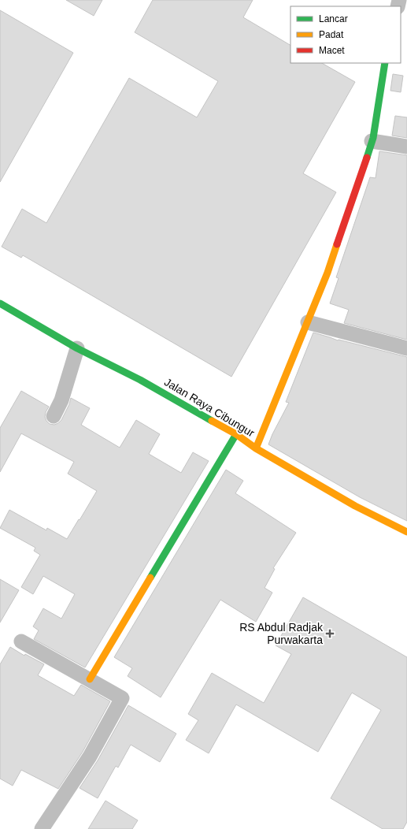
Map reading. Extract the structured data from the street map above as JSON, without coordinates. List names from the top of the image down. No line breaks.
{"streets":{"main road":["Jalan Raya Cibungur"]},"places":{"health":["RS Abdul Radjak Purwakarta"]},"legend":["Lancar","Padat","Macet"]}
